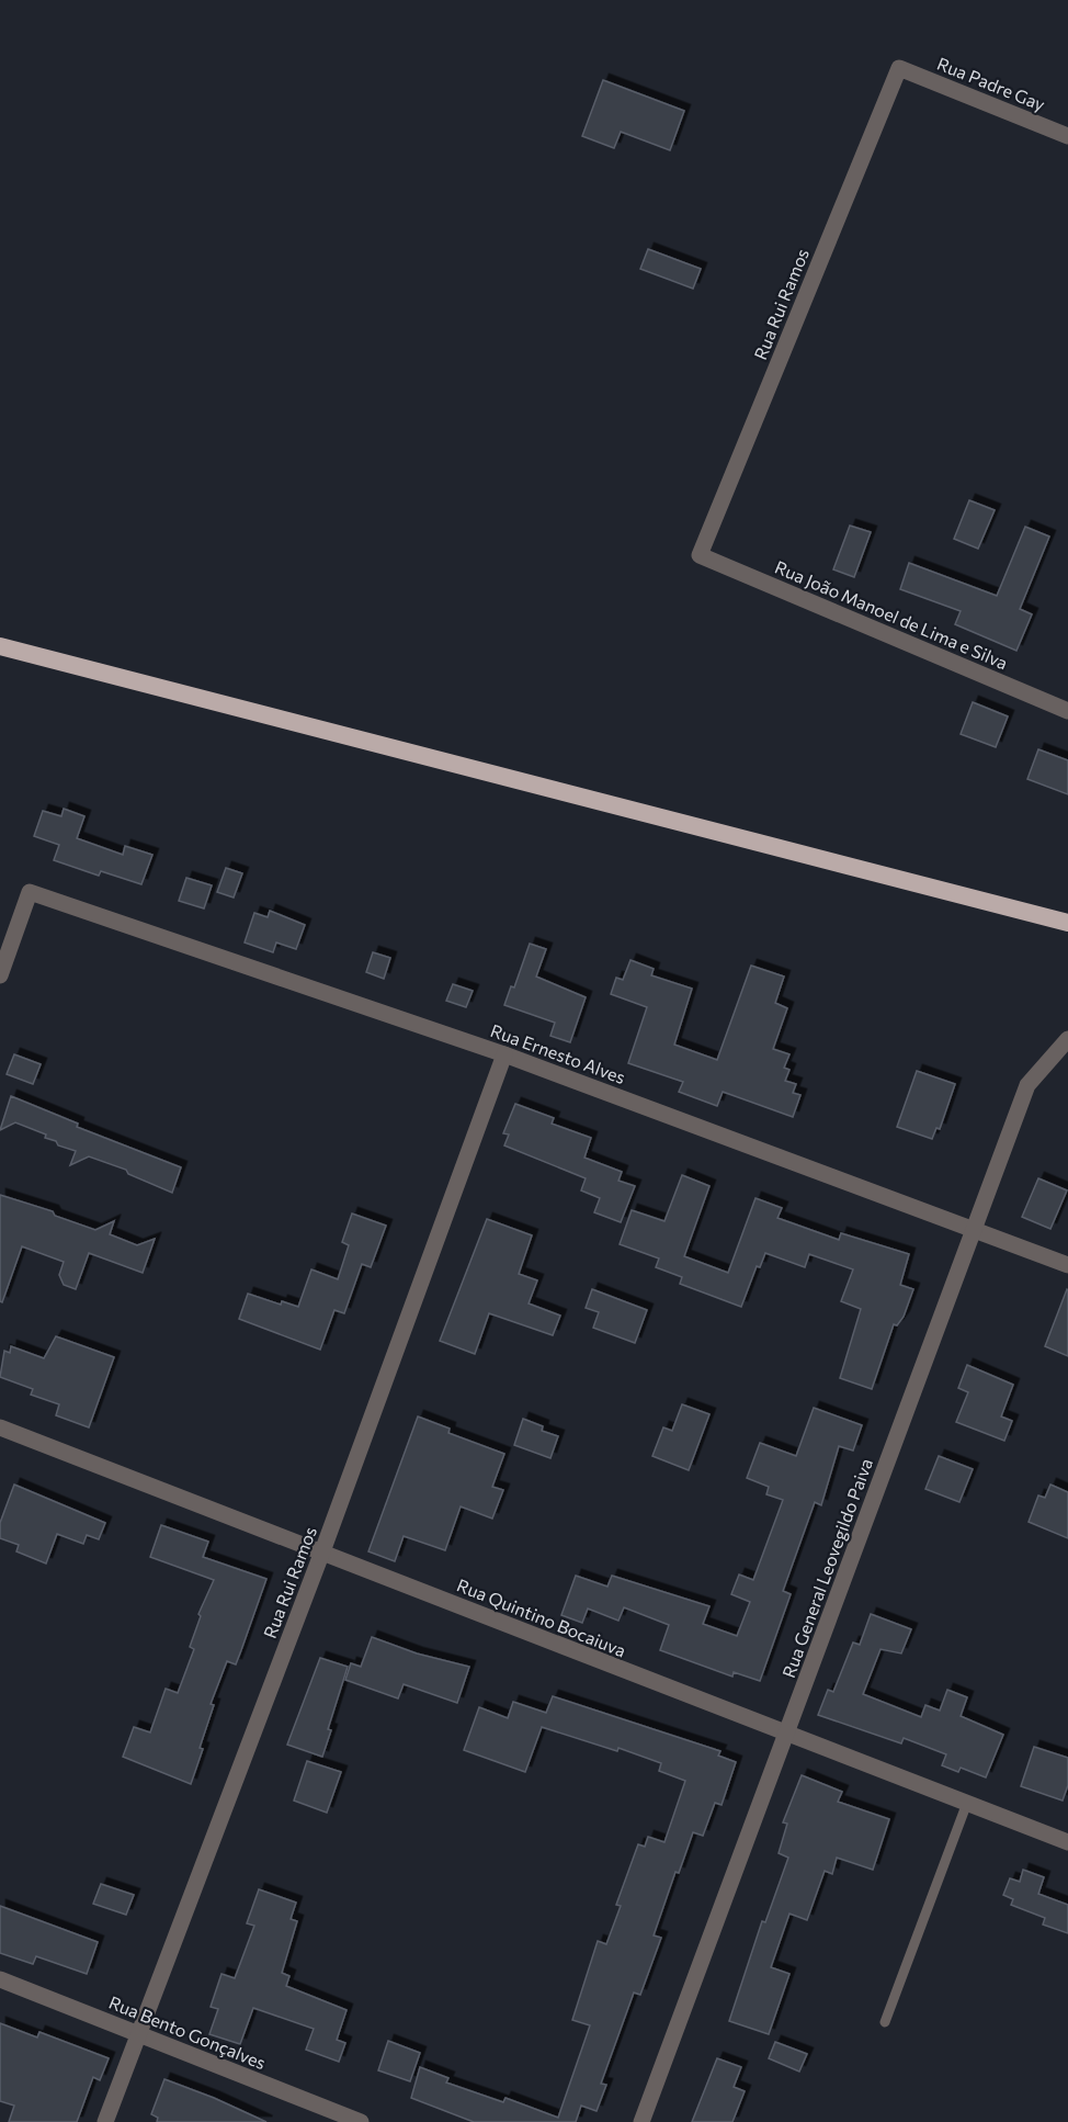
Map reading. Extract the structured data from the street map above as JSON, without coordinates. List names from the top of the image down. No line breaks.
{"streets":{"street":["Rua Padre Gay","Rua Rui Ramos","Rua João Manoel de Lima e Silva","Rua Ernesto Alves","Rua General Leovegildo Paiva","Rua Quintino Bocaiuva","Rua Bento Gonçalves"]},"crossings":[["Rua Padre Gay","Rua Rui Ramos"],["Rua Rui Ramos","Rua João Manoel de Lima e Silva"],["Rua Rui Ramos","Rua Ernesto Alves"],["Rua Rui Ramos","Rua Quintino Bocaiuva"],["Rua Rui Ramos","Rua Bento Gonçalves"],["Rua Ernesto Alves","Rua General Leovegildo Paiva"],["Rua General Leovegildo Paiva","Rua Quintino Bocaiuva"]]}
